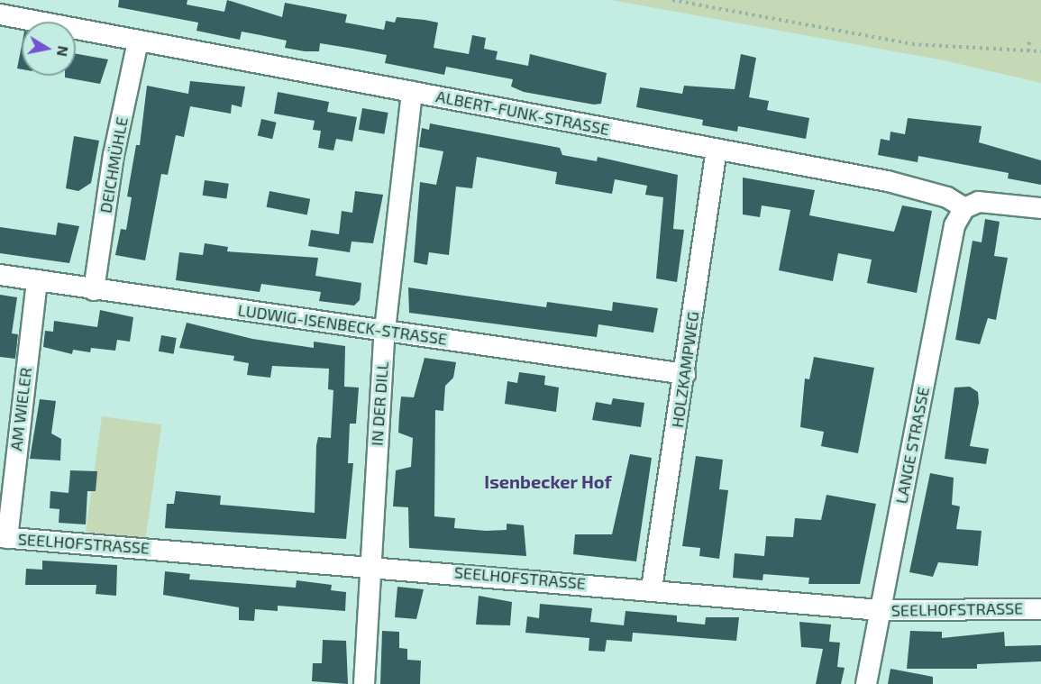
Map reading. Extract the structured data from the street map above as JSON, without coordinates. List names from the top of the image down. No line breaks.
{"streets":{"street":["ALBERT-FUNK-STRASSE","DEICHMÜHLE","LUDWIG-ISENBECK-STRASSE","HOLZKAMPWEG","IN DER DILL","AM WIELER","LANGE STRASSE","SEELHOFSTRASSE"]},"crossings":[["ALBERT-FUNK-STRASSE","DEICHMÜHLE"],["ALBERT-FUNK-STRASSE","HOLZKAMPWEG"],["ALBERT-FUNK-STRASSE","IN DER DILL"],["ALBERT-FUNK-STRASSE","LANGE STRASSE"],["DEICHMÜHLE","LUDWIG-ISENBECK-STRASSE"],["LUDWIG-ISENBECK-STRASSE","HOLZKAMPWEG"],["LUDWIG-ISENBECK-STRASSE","IN DER DILL"],["LUDWIG-ISENBECK-STRASSE","AM WIELER"],["HOLZKAMPWEG","SEELHOFSTRASSE"],["IN DER DILL","SEELHOFSTRASSE"],["AM WIELER","SEELHOFSTRASSE"],["LANGE STRASSE","SEELHOFSTRASSE"]],"districts":["Isenbecker Hof"],"north":"right"}
